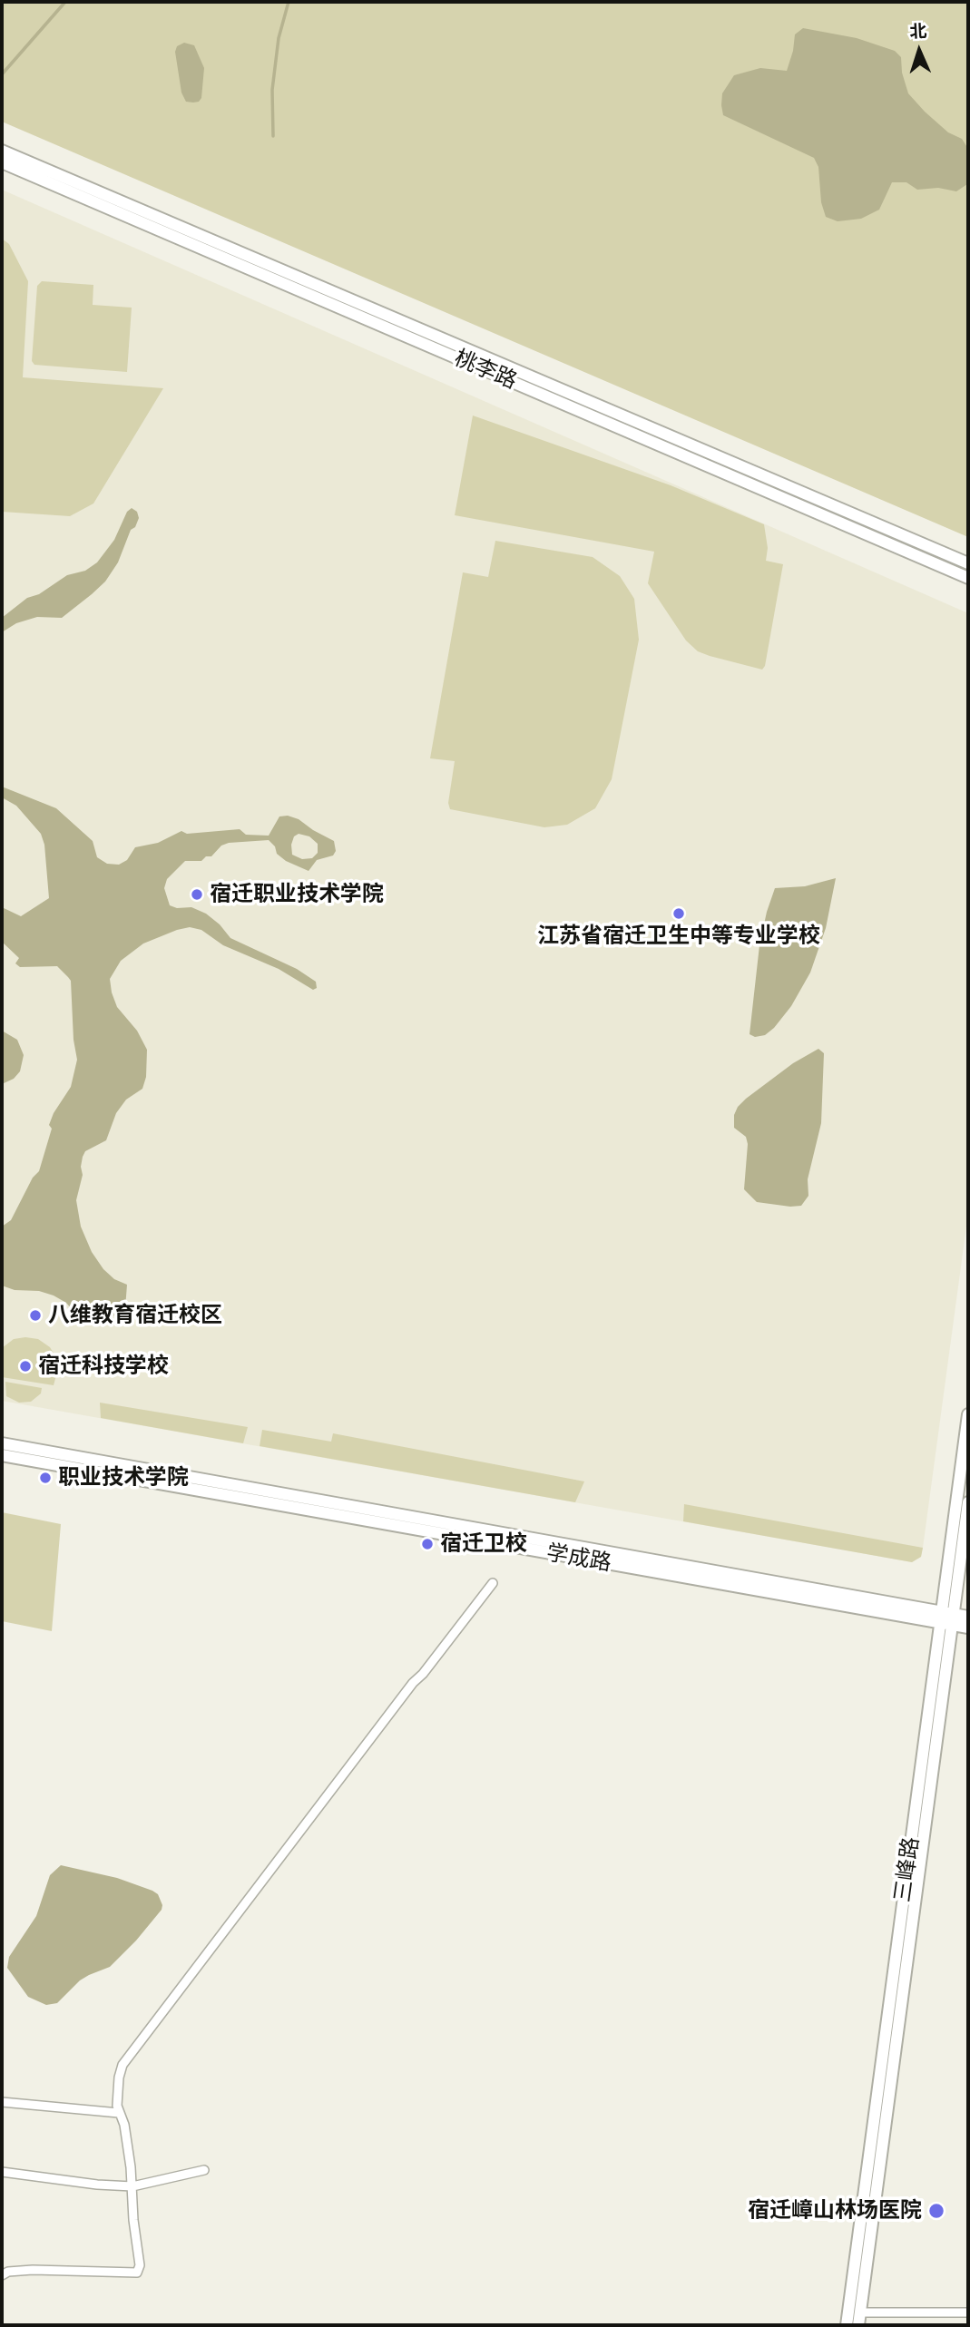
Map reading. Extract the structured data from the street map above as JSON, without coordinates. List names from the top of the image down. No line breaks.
{"streets":{"main road":["桃李路","学成路","三峰路"]},"crossings":[["学成路","三峰路"]],"places":["宿迁职业技术学院","江苏省宿迁卫生中等专业学校","八维教育宿迁校区","宿迁科技学校","职业技术学院","宿迁卫校","宿迁嶂山林场医院"],"north":"top"}
